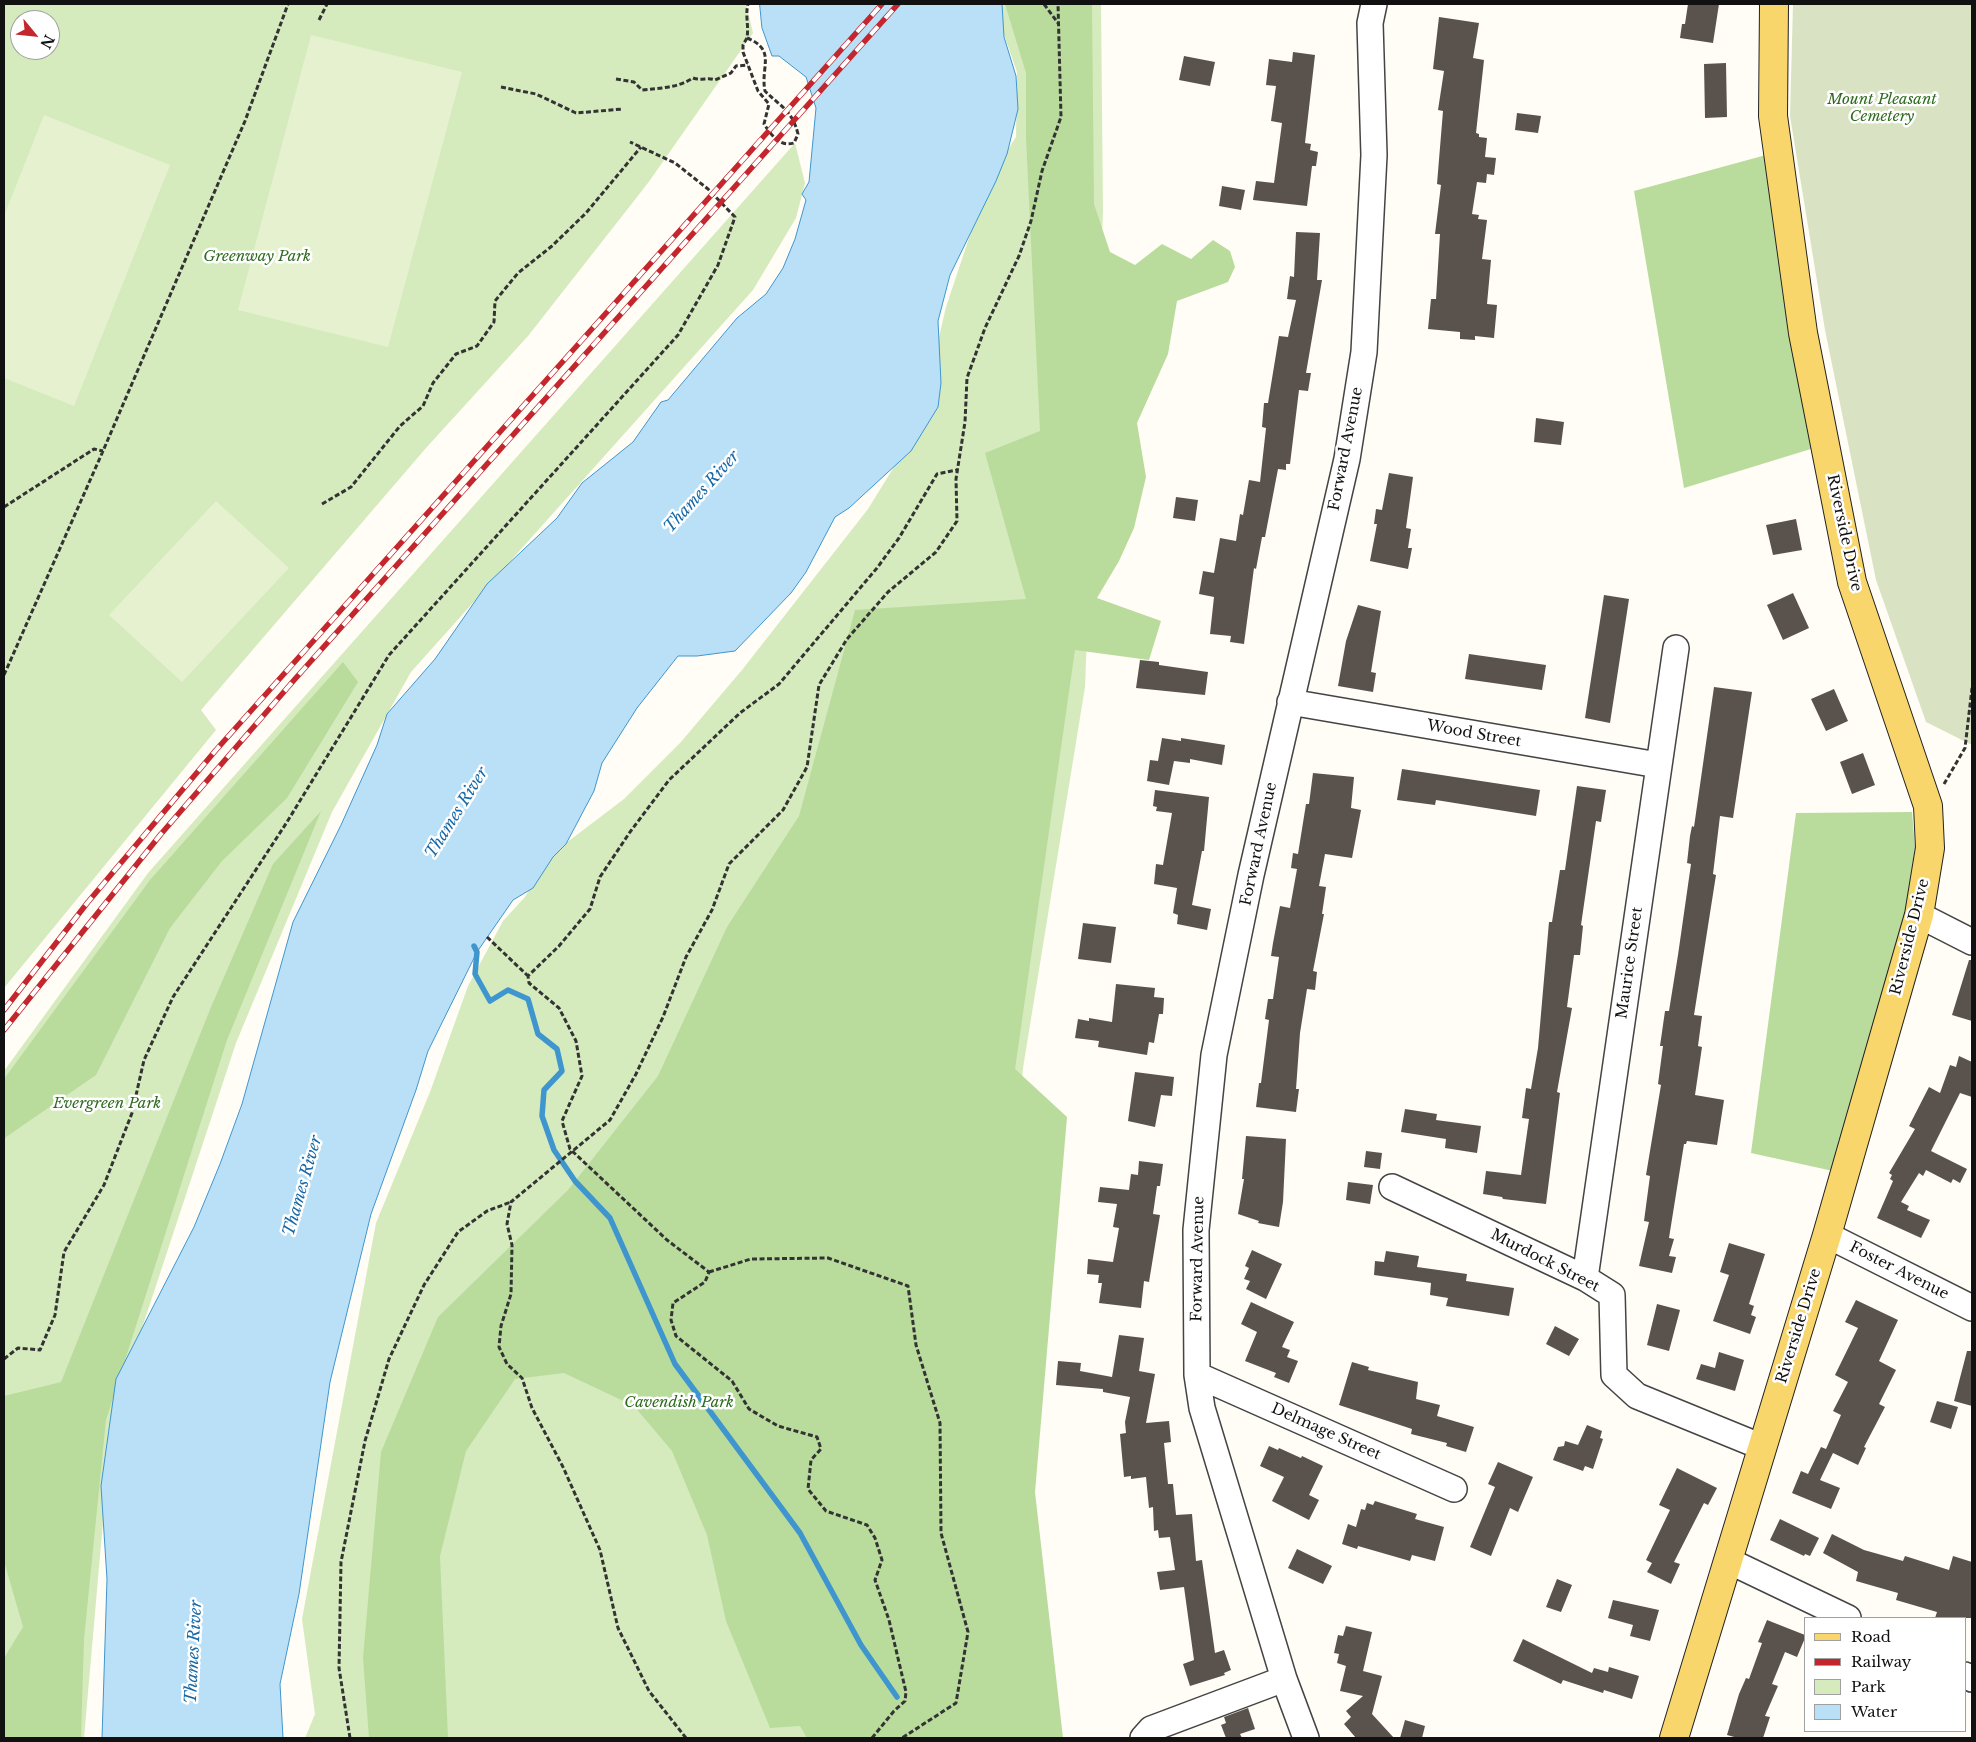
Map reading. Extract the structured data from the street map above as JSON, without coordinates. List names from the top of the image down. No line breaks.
{"streets":{"main road":["Riverside Drive"],"street":["Forward Avenue","Wood Street","Maurice Street","Murdock Street","Foster Avenue","Delmage Street"]},"crossings":[["Forward Avenue","Wood Street"],["Forward Avenue","Delmage Street"],["Riverside Drive","Murdock Street"],["Riverside Drive","Foster Avenue"],["Wood Street","Maurice Street"],["Maurice Street","Murdock Street"]],"water":["Thames River"],"parks":["Mount Pleasant Cemetery","Greenway Park","Evergreen Park","Cavendish Park"],"legend":["Road","Railway","Park","Water"],"north":"bottom right"}
